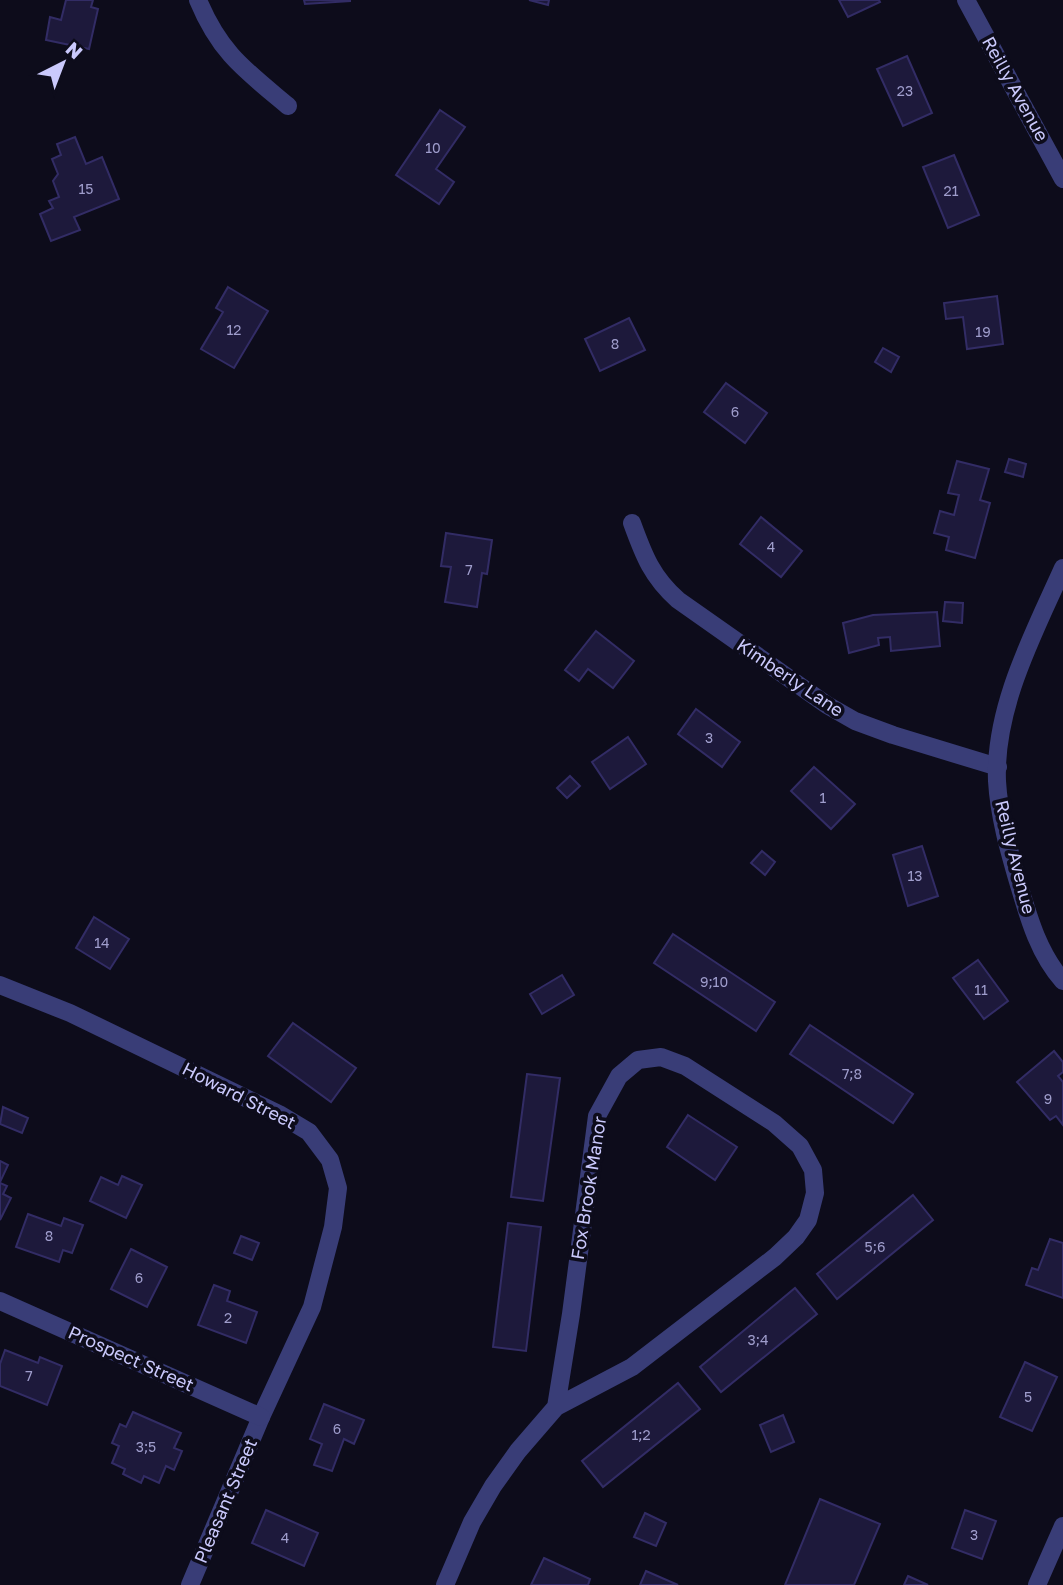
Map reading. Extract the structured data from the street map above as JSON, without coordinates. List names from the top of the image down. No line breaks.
{"streets":{"street":["Reilly Avenue","Kimberly Lane","Howard Street","Fox Brook Manor","Prospect Street","Pleasant Street"]},"crossings":[["Reilly Avenue","Kimberly Lane"],["Howard Street","Prospect Street"],["Howard Street","Pleasant Street"],["Prospect Street","Pleasant Street"]],"house_numbers":["23","10","15","21","12","19","8","6","4","7","3","1","13","14","9;10","11","7;8","9","8","5;6","6","2","3;4","7","5","6","1;2","3;5","3","4"],"north":"top right"}
